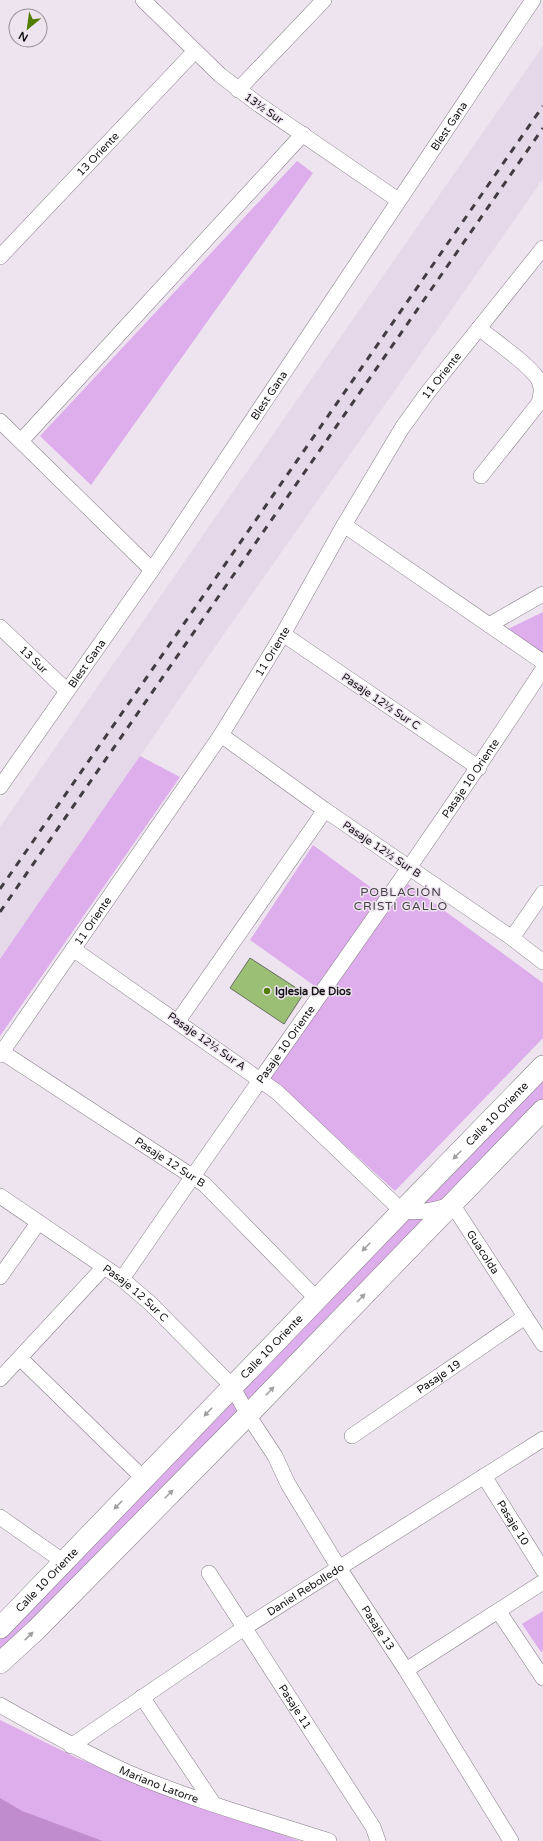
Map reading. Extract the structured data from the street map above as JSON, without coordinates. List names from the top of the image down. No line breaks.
{"streets":{"main road":["Calle 10 Oriente"],"street":["13½ Sur","Blest Gana","13 Oriente","11 Oriente","13 Sur","Pasaje 12½ Sur C","Pasaje 10 Oriente","Pasaje 12½ Sur B","Pasaje 12½ Sur A","Pasaje 12 Sur B","Guacolda","Pasaje 12 Sur C","Pasaje 19","Pasaje 10","Daniel Rebolledo","Pasaje 13","Pasaje 11","Mariano Latorre"]},"crossings":[["13½ Sur","Blest Gana"],["13½ Sur","13 Oriente"],["Blest Gana","13 Sur"],["11 Oriente","Pasaje 12½ Sur C"],["11 Oriente","Pasaje 12½ Sur B"],["11 Oriente","Pasaje 12½ Sur A"],["11 Oriente","Pasaje 12 Sur B"],["Pasaje 12½ Sur C","Pasaje 10 Oriente"],["Pasaje 10 Oriente","Pasaje 12½ Sur B"],["Pasaje 10 Oriente","Pasaje 12½ Sur A"],["Pasaje 10 Oriente","Pasaje 12 Sur B"],["Pasaje 10 Oriente","Pasaje 12 Sur C"],["Pasaje 12½ Sur A","Calle 10 Oriente"],["Calle 10 Oriente","Pasaje 12 Sur B"],["Calle 10 Oriente","Pasaje 12 Sur C"],["Guacolda","Pasaje 19"],["Pasaje 12 Sur C","Pasaje 13"],["Pasaje 10","Daniel Rebolledo"],["Daniel Rebolledo","Pasaje 13"],["Daniel Rebolledo","Pasaje 11"],["Daniel Rebolledo","Mariano Latorre"]],"districts":["POBLACIÓN CRISTI GALLO"],"places":["Iglesia De Dios"],"north":"bottom left"}
